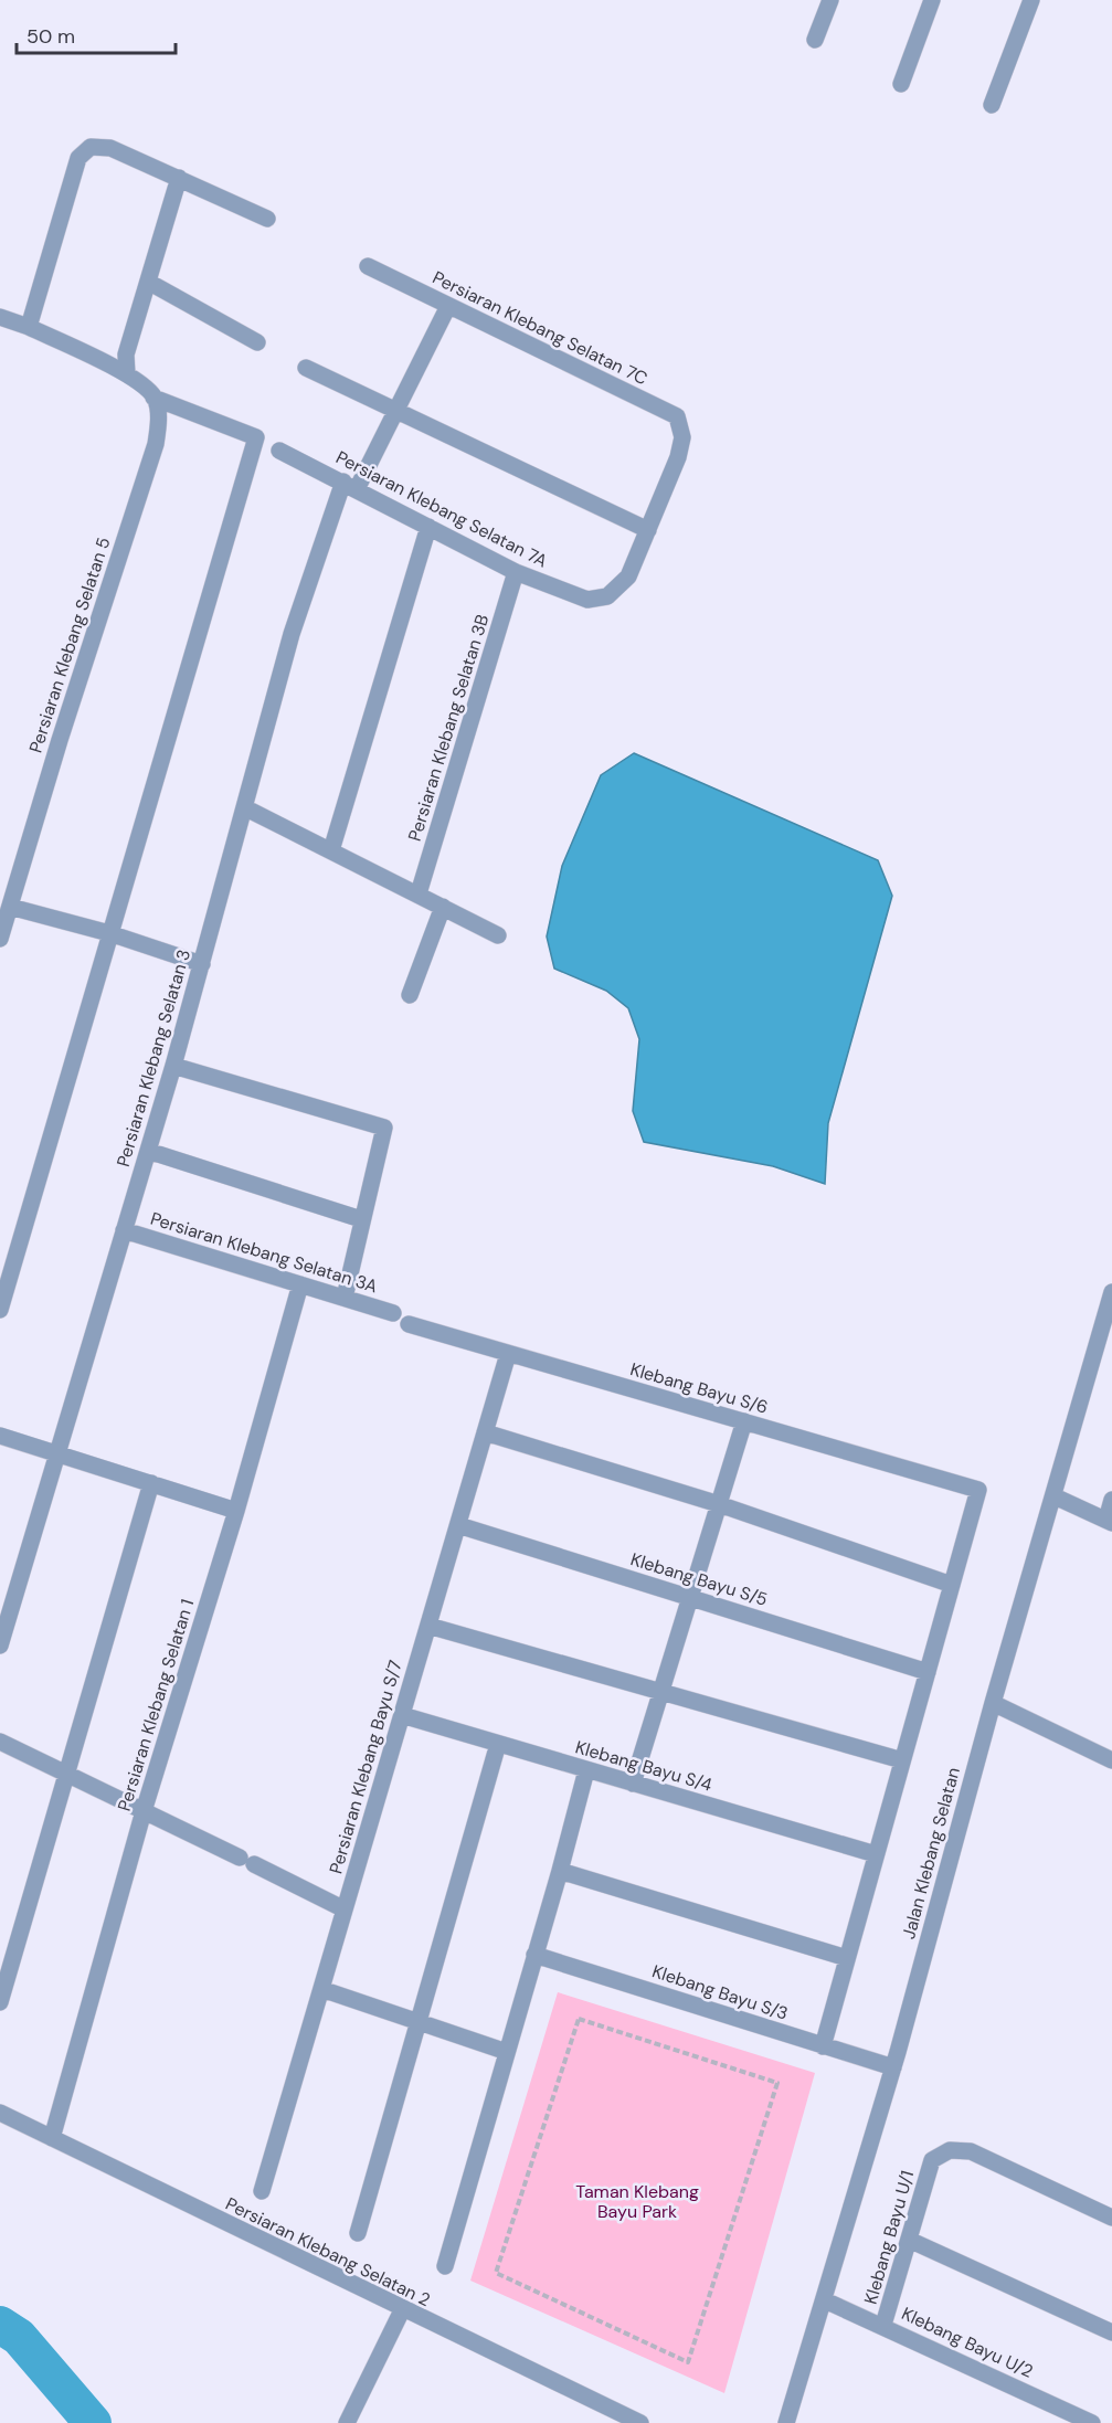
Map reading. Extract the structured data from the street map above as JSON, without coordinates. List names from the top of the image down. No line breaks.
{"streets":{"street":["Persiaran Klebang Selatan 7C","Persiaran Klebang Selatan 7A","Persiaran Klebang Selatan 5","Persiaran Klebang Selatan 3B","Persiaran Klebang Selatan 3","Persiaran Klebang Selatan 3A","Klebang Bayu S/6","Klebang Bayu S/5","Persiaran Klebang Selatan 1","Klebang Bayu S/4","Persiaran Klebang Bayu S/7","Jalan Klebang Selatan","Klebang Bayu S/3","Klebang Bayu U/1","Persiaran Klebang Selatan 2","Klebang Bayu U/2"]},"crossings":[["Persiaran Klebang Selatan 7C","Persiaran Klebang Selatan 7A"],["Persiaran Klebang Selatan 7C","Persiaran Klebang Selatan 3"],["Persiaran Klebang Selatan 7A","Persiaran Klebang Selatan 3B"],["Persiaran Klebang Selatan 7A","Persiaran Klebang Selatan 3"],["Persiaran Klebang Selatan 3","Persiaran Klebang Selatan 3A"],["Persiaran Klebang Selatan 3A","Persiaran Klebang Selatan 1"],["Klebang Bayu S/6","Persiaran Klebang Bayu S/7"],["Klebang Bayu S/5","Persiaran Klebang Bayu S/7"],["Persiaran Klebang Selatan 1","Persiaran Klebang Selatan 2"],["Klebang Bayu S/4","Persiaran Klebang Bayu S/7"],["Jalan Klebang Selatan","Klebang Bayu S/3"],["Jalan Klebang Selatan","Klebang Bayu U/2"],["Klebang Bayu U/1","Klebang Bayu U/2"]],"parks":["Taman Klebang Bayu Park"],"scale_bar":"50 m"}
